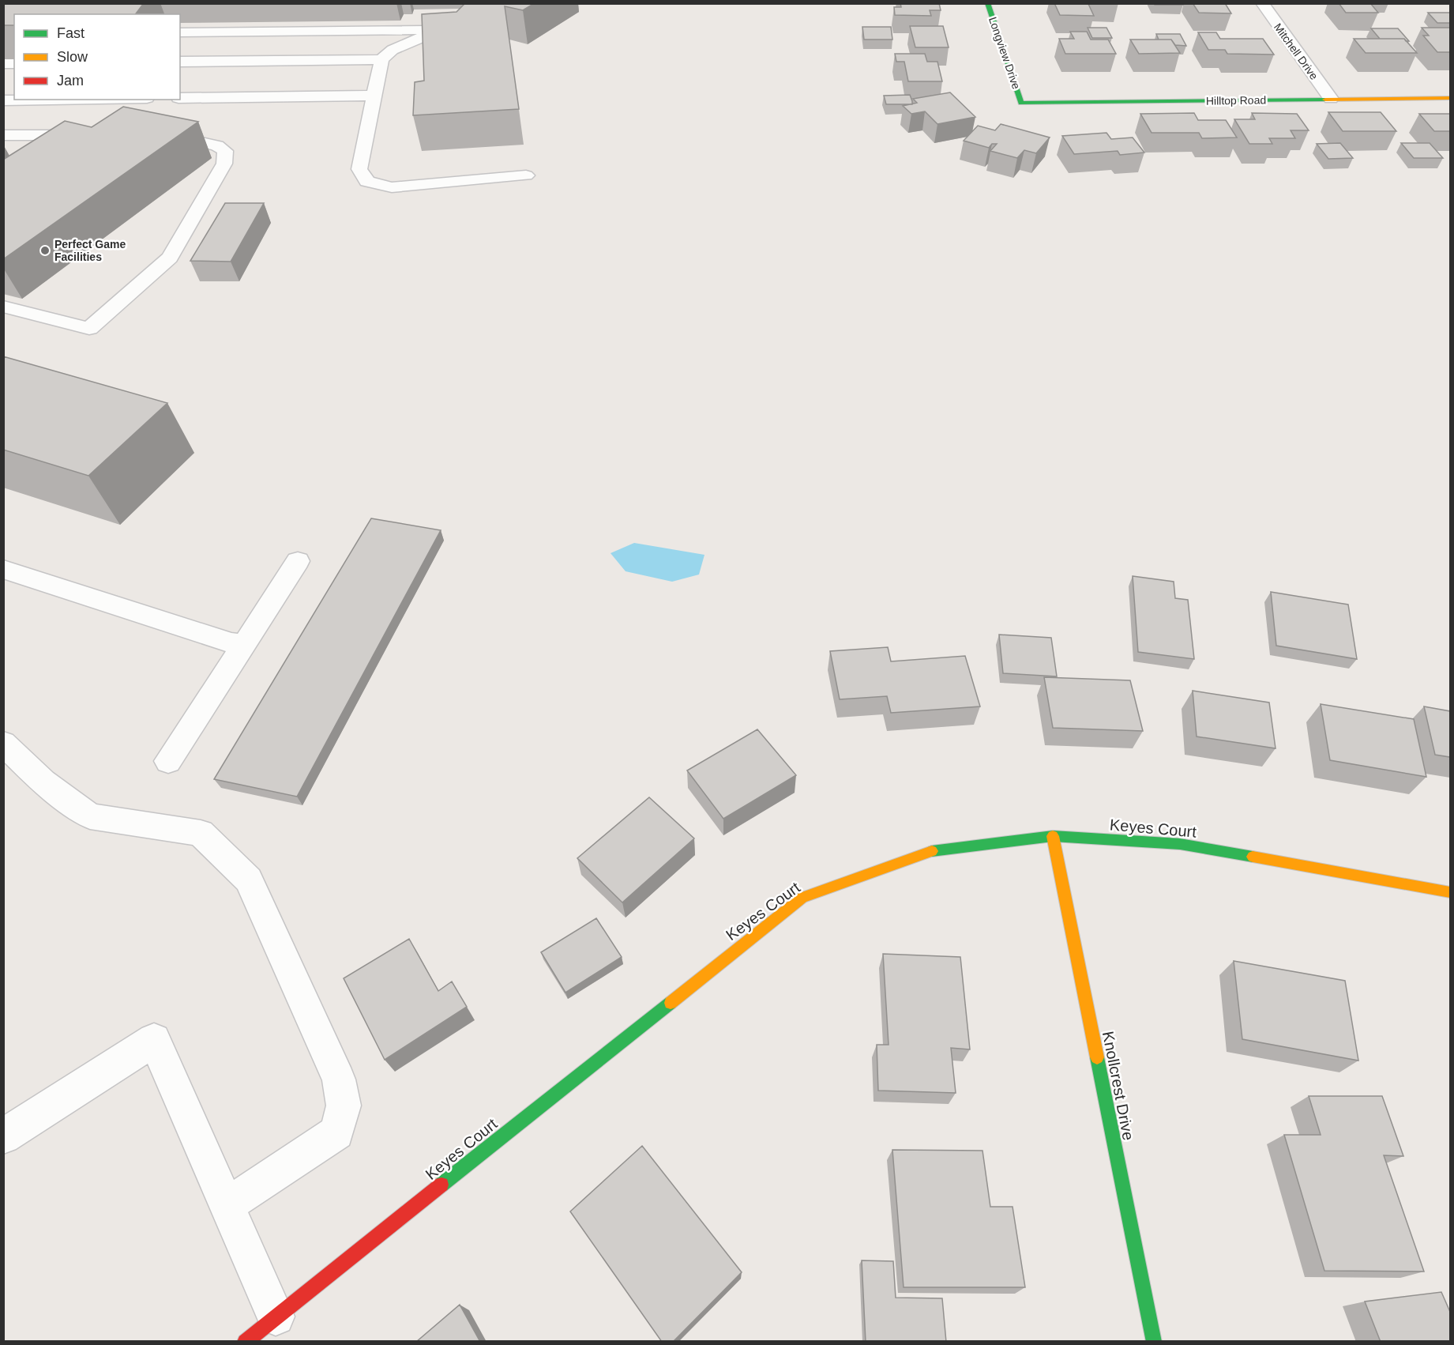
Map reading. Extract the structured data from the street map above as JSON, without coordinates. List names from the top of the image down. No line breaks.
{"streets":{"street":["Mitchell Drive","Longview Drive","Hilltop Road","Keyes Court","Knollcrest Drive"]},"crossings":[["Mitchell Drive","Hilltop Road"],["Longview Drive","Hilltop Road"],["Keyes Court","Knollcrest Drive"]],"places":["Perfect Game Facilities"],"legend":["Fast","Slow","Jam"]}
